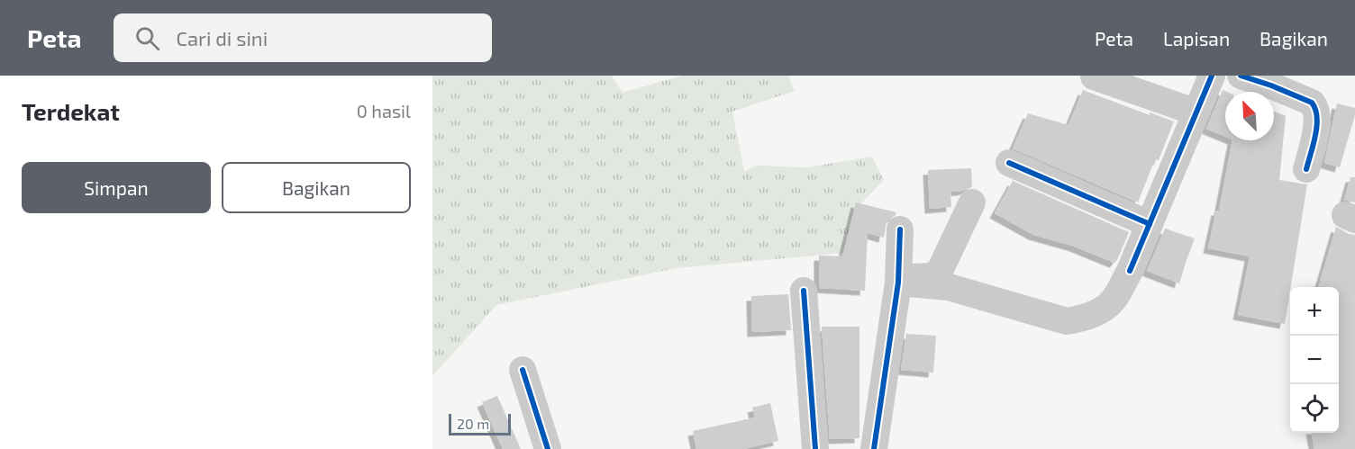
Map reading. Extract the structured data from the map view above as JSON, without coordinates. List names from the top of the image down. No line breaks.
{"scale_bar":"20 m","north":"top left","page":{"header":"Peta","search":"Cari di sini","nav":["Peta","Lapisan","Bagikan"],"heading":["Terdekat","0 hasil"],"buttons":["Simpan","Bagikan"],"map_buttons":["+","−"],"scale":"20 m"}}
